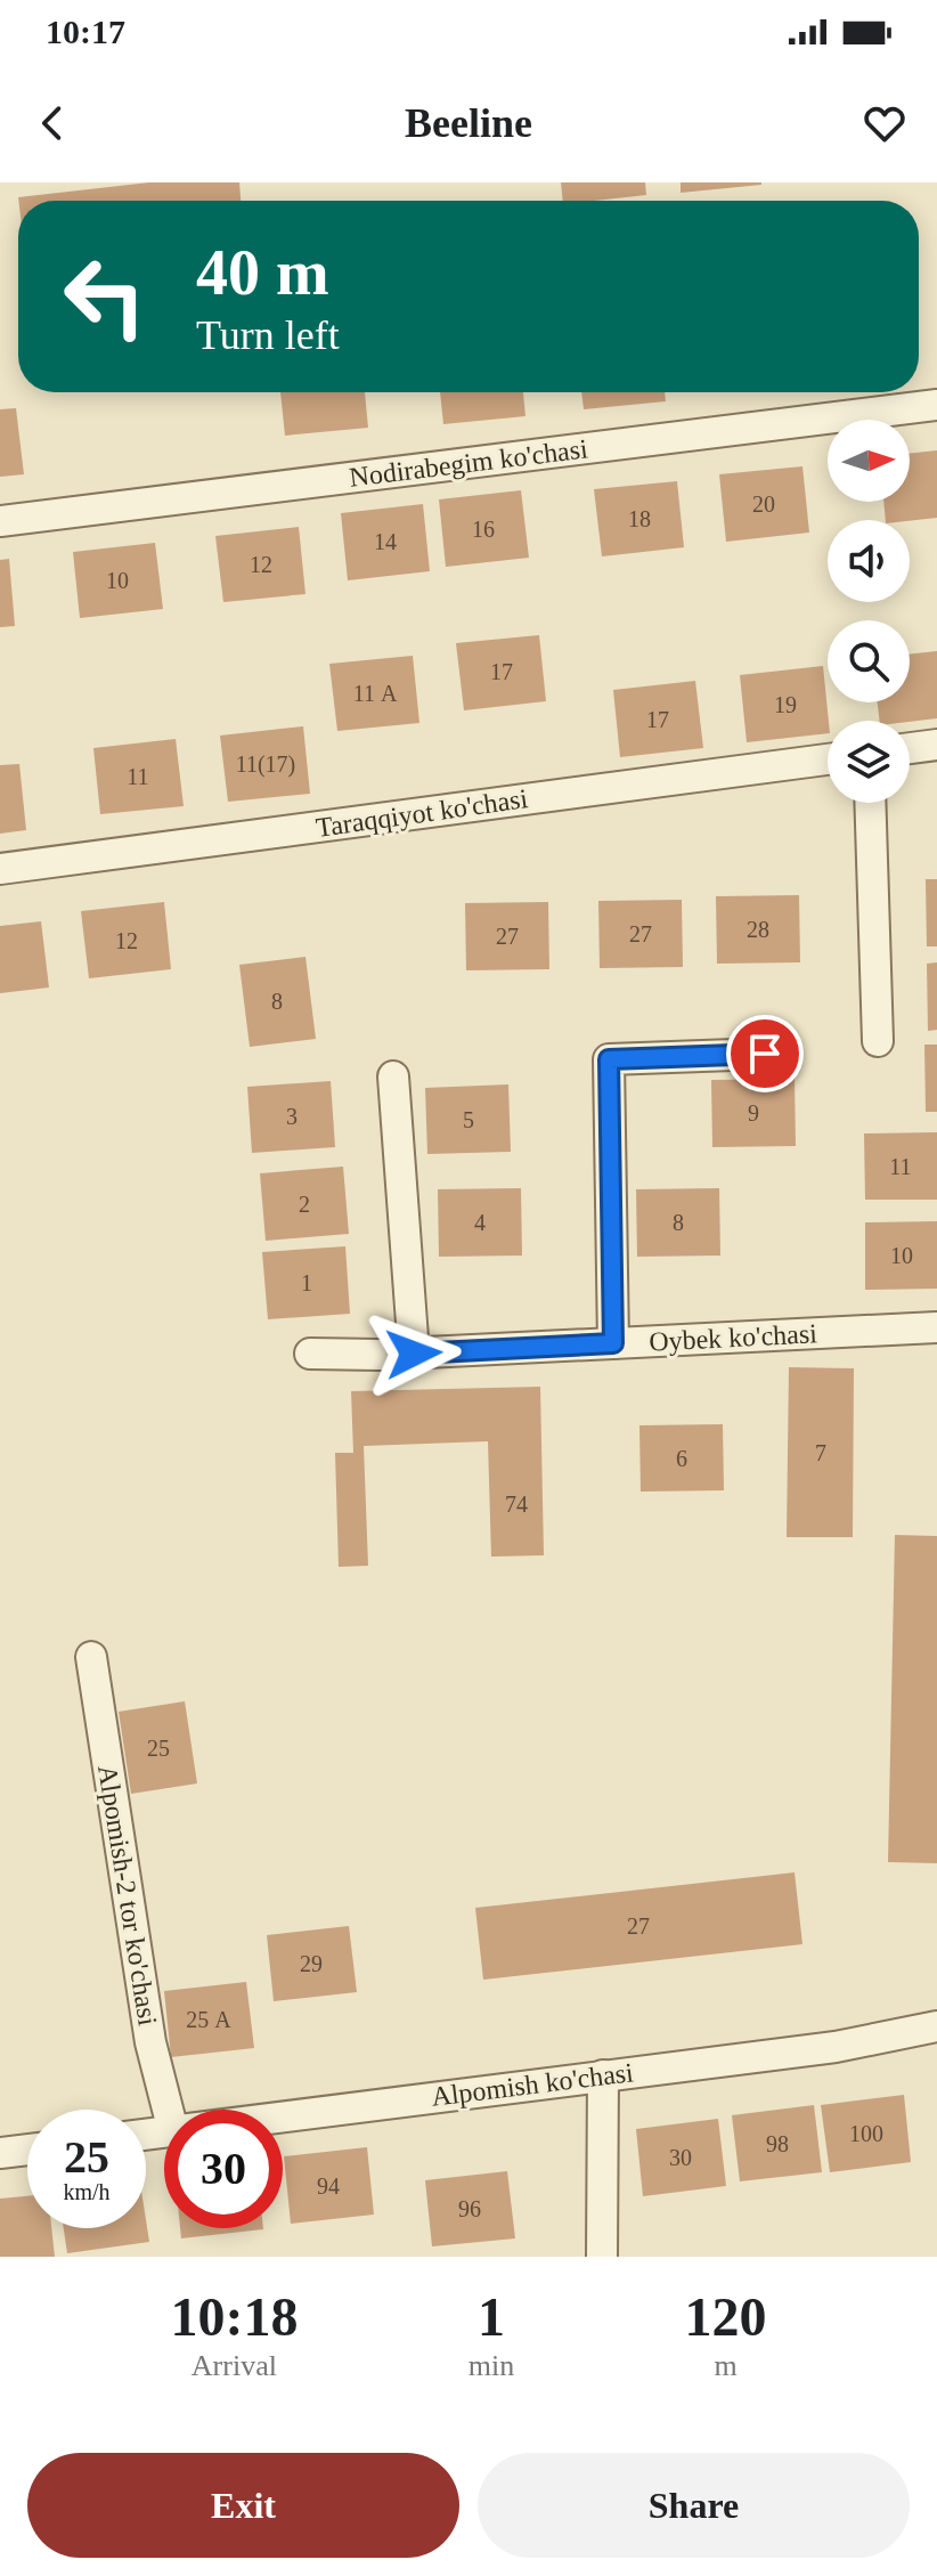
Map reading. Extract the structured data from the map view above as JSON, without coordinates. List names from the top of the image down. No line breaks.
{"streets":{"street":["Nodirabegim ko'chasi","Taraqqiyot ko'chasi","Oybek ko'chasi","Alpomish-2 tor ko'chasi","Alpomish ko'chasi"]},"house_numbers":["20","18","16","14","12","10","17","11 А","19","17","11(17)","11","28","27","27","12","8","9","3","5","11","2","4","8","10","1","7","6","74","25","27","29","25 А","100","98","30","94","96"],"north":"right","page":{"status":"10:17","header":"Beeline","turn":["40 m","Turn left"],"speed":"25 km/h","limit":"30","eta":["10:18","Arrival","1","min","120","m"],"buttons":["Exit","Share"]}}
